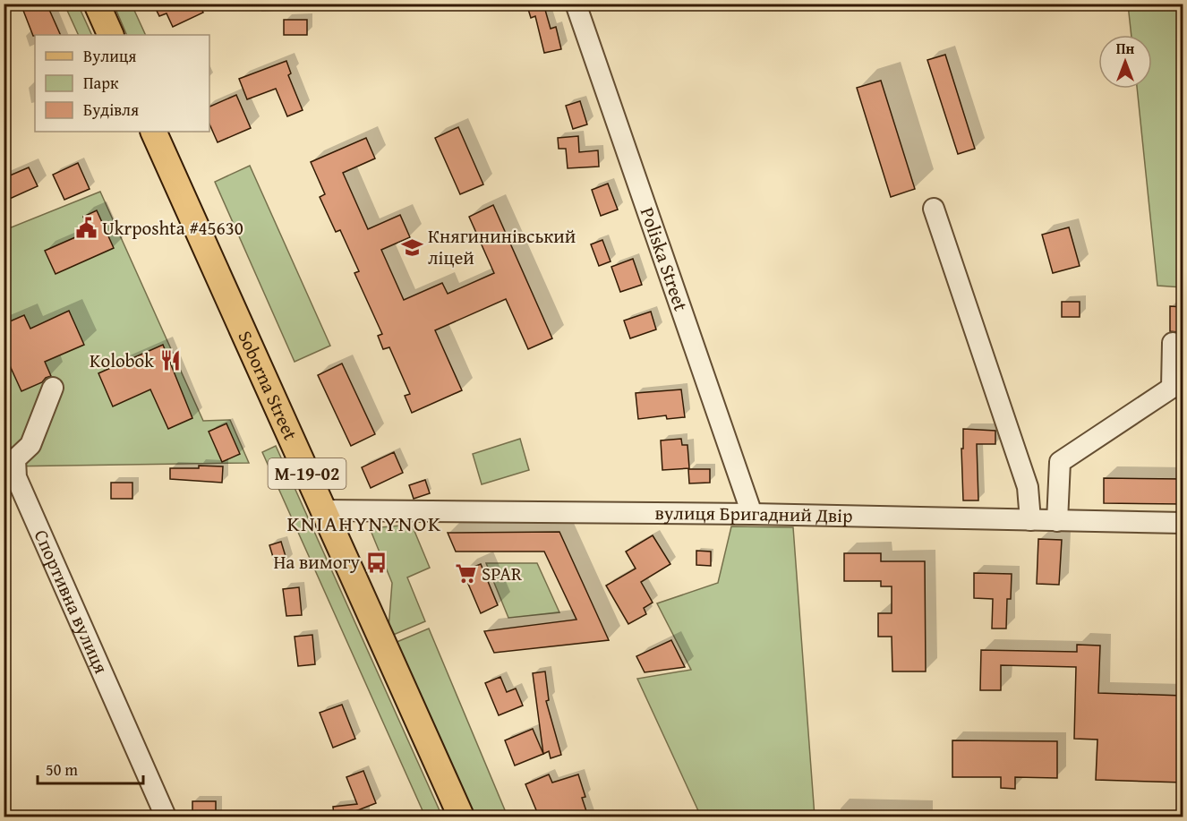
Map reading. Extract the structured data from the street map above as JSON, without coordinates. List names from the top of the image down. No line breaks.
{"streets":{"main road":["Soborna Street","М-19-02"],"street":["Poliska Street","вулиця Бригадний Двір","Спортивна вулиця"]},"crossings":[["Poliska Street","вулиця Бригадний Двір"],["Soborna Street","вулиця Бригадний Двір"]],"districts":["KNIAHYNYNOK"],"places":{"public building":["Ukrposhta #45630"],"school or university":["Княгининівський ліцей"],"restaurant":["Kolobok"],"bus stop":["На вимогу"],"supermarket":["SPAR"]},"legend":["Вулиця","Парк","Будівля"],"scale_bar":"50 m","north":"top"}
